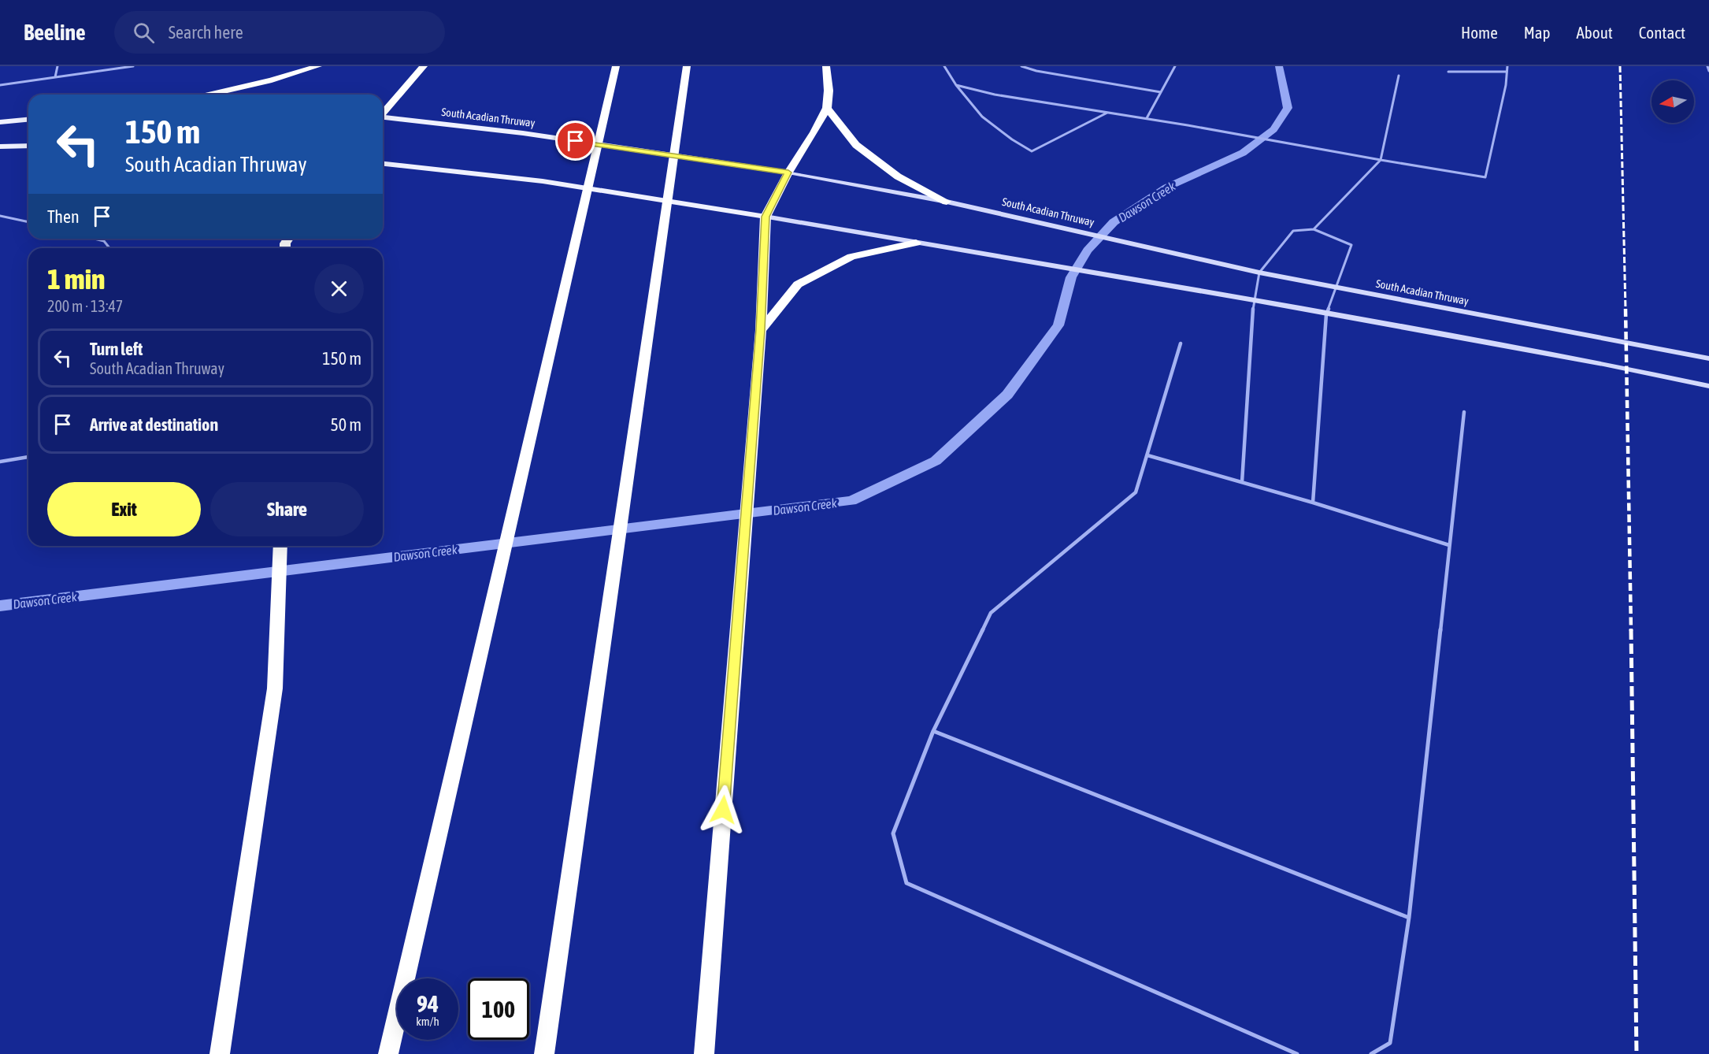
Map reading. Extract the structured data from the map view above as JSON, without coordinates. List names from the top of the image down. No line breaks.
{"streets":{"main road":["South Acadian Thruway"]},"water":["Dawson Creek"],"north":"left","page":{"header":"Beeline","search":"Search here","nav":["Home","Map","About","Contact"],"turn":["150 m","South Acadian Thruway"],"then":"Then","heading":["1 min","200 m · 13:47"],"list":[{"name":"Turn left","note":"South Acadian Thruway","value":"150 m"},{"name":"Arrive at destination","value":"50 m"}],"buttons":["Exit","Share"],"speed":"94 km/h","limit":"100"}}
